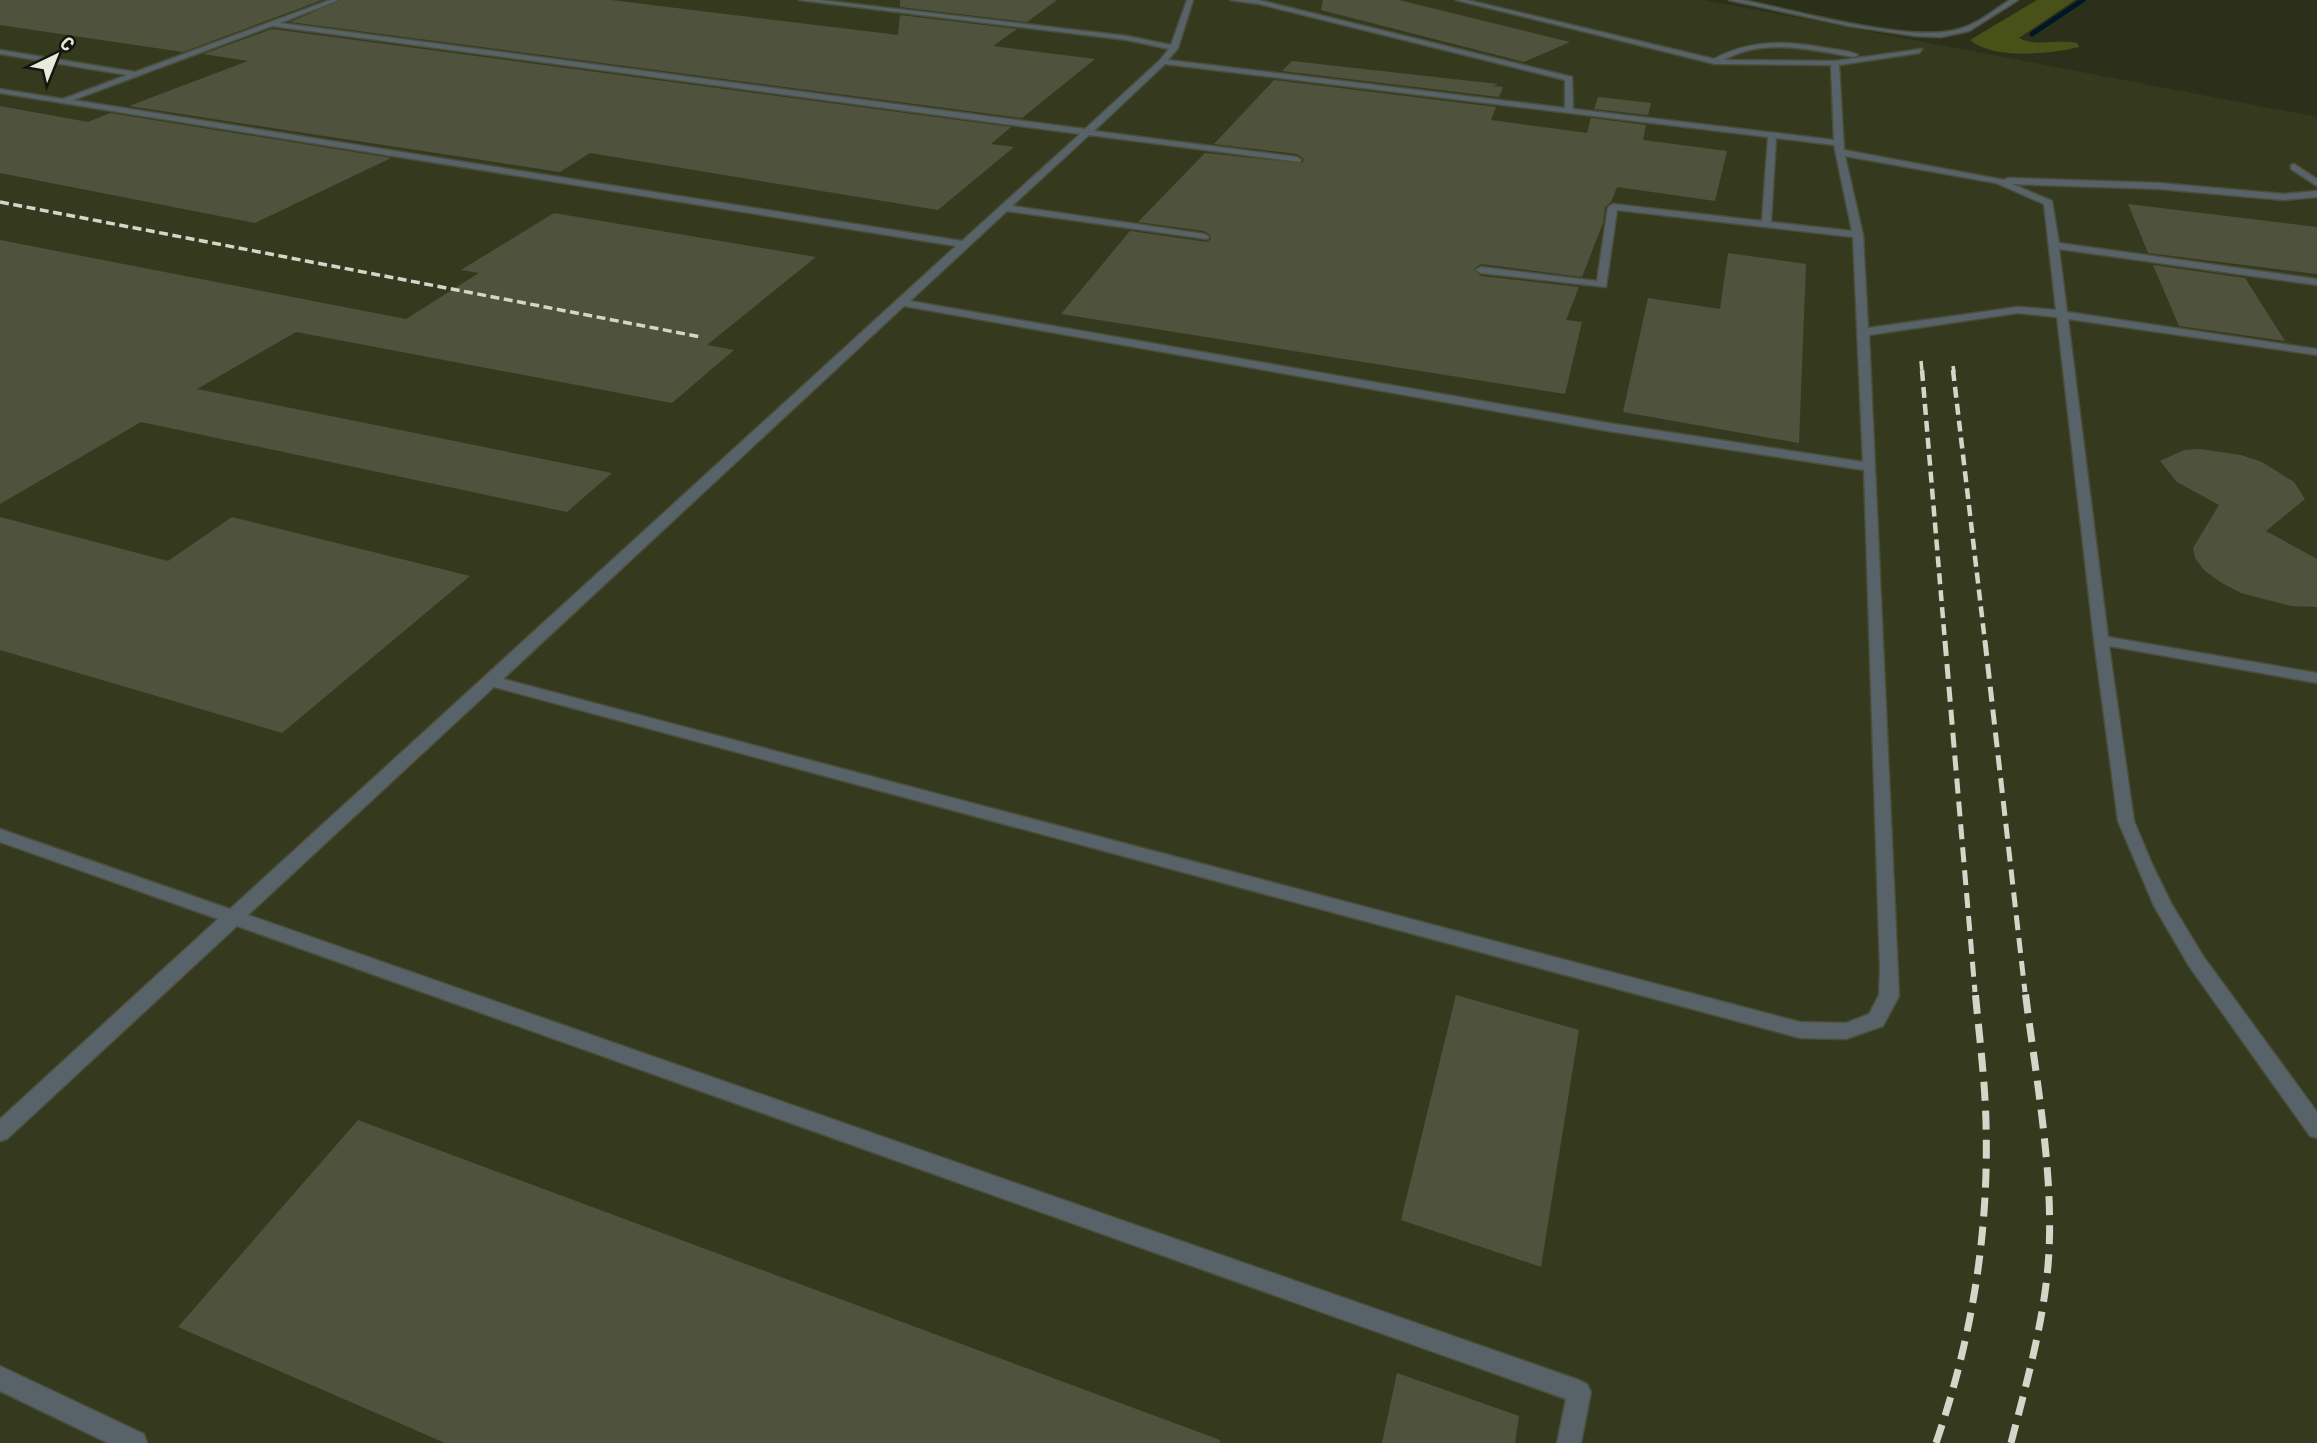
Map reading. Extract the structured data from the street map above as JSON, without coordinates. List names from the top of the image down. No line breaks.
{"north":"top right"}
